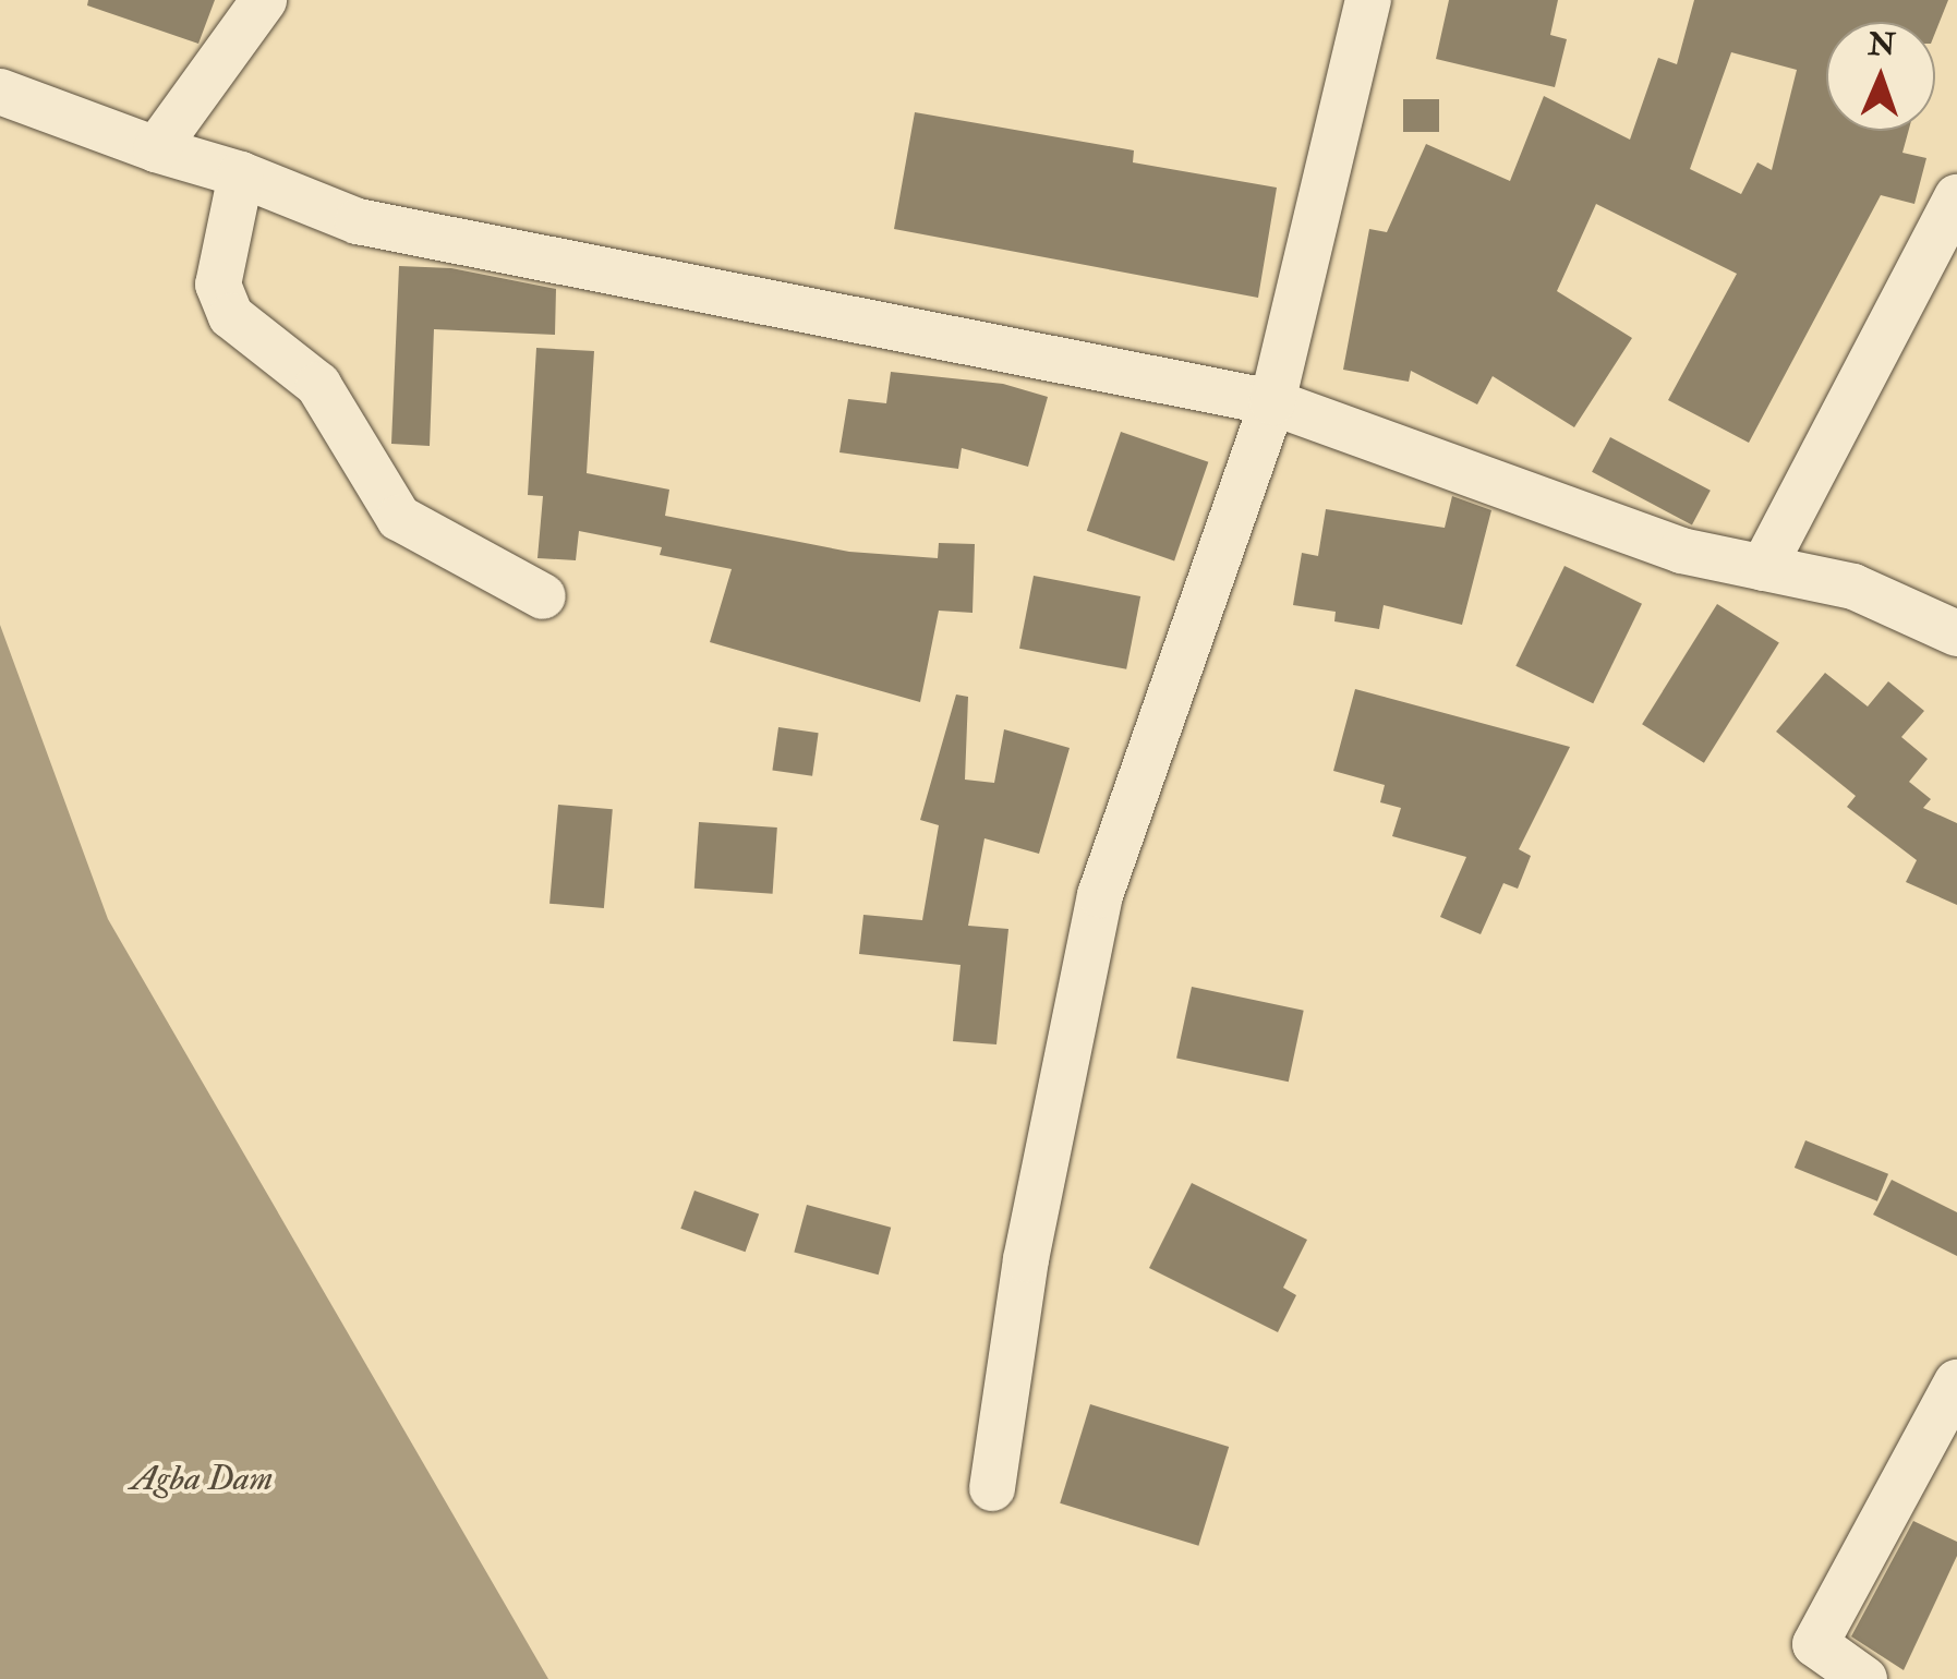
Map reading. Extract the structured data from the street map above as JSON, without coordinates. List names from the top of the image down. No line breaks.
{"water":["Agba Dam"],"north":"top"}
